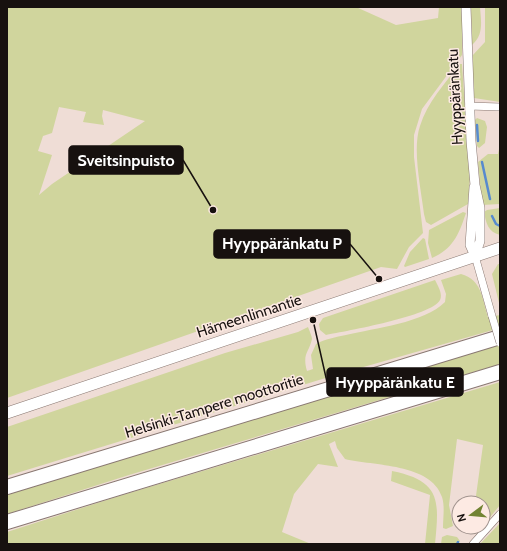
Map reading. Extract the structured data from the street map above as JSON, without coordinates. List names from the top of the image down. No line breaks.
{"streets":{"highway":["Helsinki-Tampere moottoritie"],"main road":["Hämeenlinnantie"],"street":["Hyyppäränkatu"]},"crossings":[["Hyyppäränkatu","Hämeenlinnantie"]],"places":["Sveitsinpuisto","Hyyppäränkatu P","Hyyppäränkatu E"],"north":"left"}
